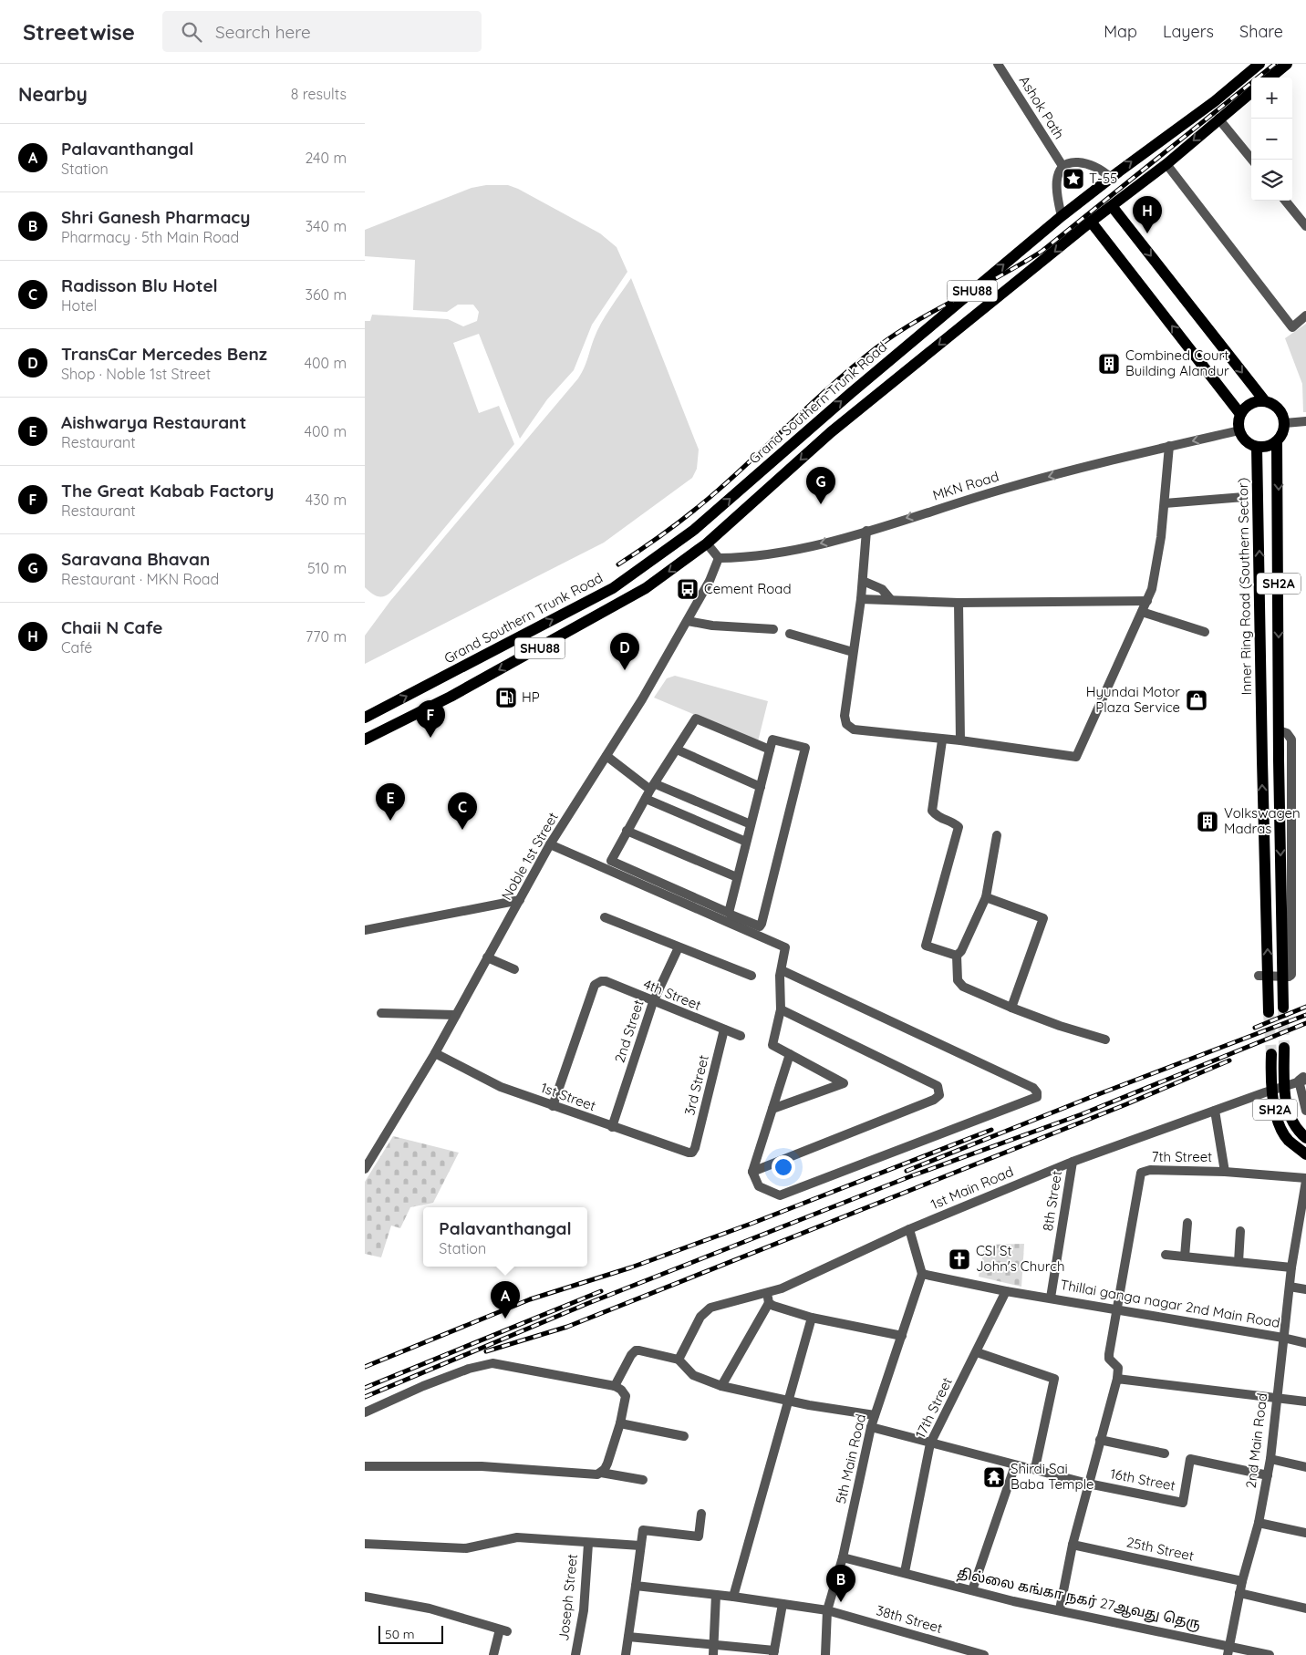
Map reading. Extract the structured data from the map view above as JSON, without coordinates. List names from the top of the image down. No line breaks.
{"streets":{"main road":["SHU88","Grand Southern Trunk Road","SH2A","Inner Ring Road (Southern Sector)"],"street":["Ashok Path","MKN Road","Noble 1st Street","4th Street","2nd Street","3rd Street","1st Street","7th Street","1st Main Road","8th Street","Thillai ganga nagar 2nd Main Road","17th Street","2nd Main Road","5th Main Road","16th Street","25th Street","Joseph Street","தில்லை கங்கா நகர் 27ஆவது தெரு","38th Street"]},"crossings":[["MKN Road","SH2A"],["MKN Road","Inner Ring Road (Southern Sector)"],["MKN Road","Noble 1st Street"],["SH2A","Inner Ring Road (Southern Sector)"],["Noble 1st Street","1st Street"],["4th Street","2nd Street"],["4th Street","3rd Street"],["4th Street","1st Street"],["2nd Street","1st Street"],["3rd Street","1st Street"],["7th Street","Thillai ganga nagar 2nd Main Road"],["7th Street","2nd Main Road"],["1st Main Road","8th Street"],["8th Street","Thillai ganga nagar 2nd Main Road"],["Thillai ganga nagar 2nd Main Road","17th Street"],["Thillai ganga nagar 2nd Main Road","2nd Main Road"],["Thillai ganga nagar 2nd Main Road","5th Main Road"],["17th Street","16th Street"],["17th Street","தில்லை கங்கா நகர் 27ஆவது தெரு"],["2nd Main Road","16th Street"],["2nd Main Road","25th Street"],["2nd Main Road","தில்லை கங்கா நகர் 27ஆவது தெரு"],["5th Main Road","16th Street"],["5th Main Road","தில்லை கங்கா நகர் 27ஆவது தெரு"],["5th Main Road","38th Street"]],"places":{"place":["T-55"],"building":["Combined Court Building Alandur","Volkswagen Madras"],"bus stop":["Cement Road"],"fuel station":["HP"],"shop":["Hyundai Motor Plaza Service"],"church":["CSI St John's Church"],"temple":["Shirdi Sai Baba Temple"]},"scale_bar":"50 m","page":{"header":"Streetwise","search":"Search here","nav":["Map","Layers","Share"],"heading":["Nearby","8 results"],"map_buttons":["+","−"],"list":[{"mark":"A","name":"Palavanthangal","note":"Station","value":"240 m"},{"mark":"B","name":"Shri Ganesh Pharmacy","note":"Pharmacy · 5th Main Road","value":"340 m"},{"mark":"C","name":"Radisson Blu Hotel","note":"Hotel","value":"360 m"},{"mark":"D","name":"TransCar Mercedes Benz","note":"Shop · Noble 1st Street","value":"400 m"},{"mark":"E","name":"Aishwarya Restaurant","note":"Restaurant","value":"400 m"},{"mark":"F","name":"The Great Kabab Factory","note":"Restaurant","value":"430 m"},{"mark":"G","name":"Saravana Bhavan","note":"Restaurant · MKN Road","value":"510 m"},{"mark":"H","name":"Chaii N Cafe","note":"Café","value":"770 m"}],"pins":["H","G","D","F","E","C","A","B"],"popup":["Palavanthangal","Station"],"scale":"50 m"}}
